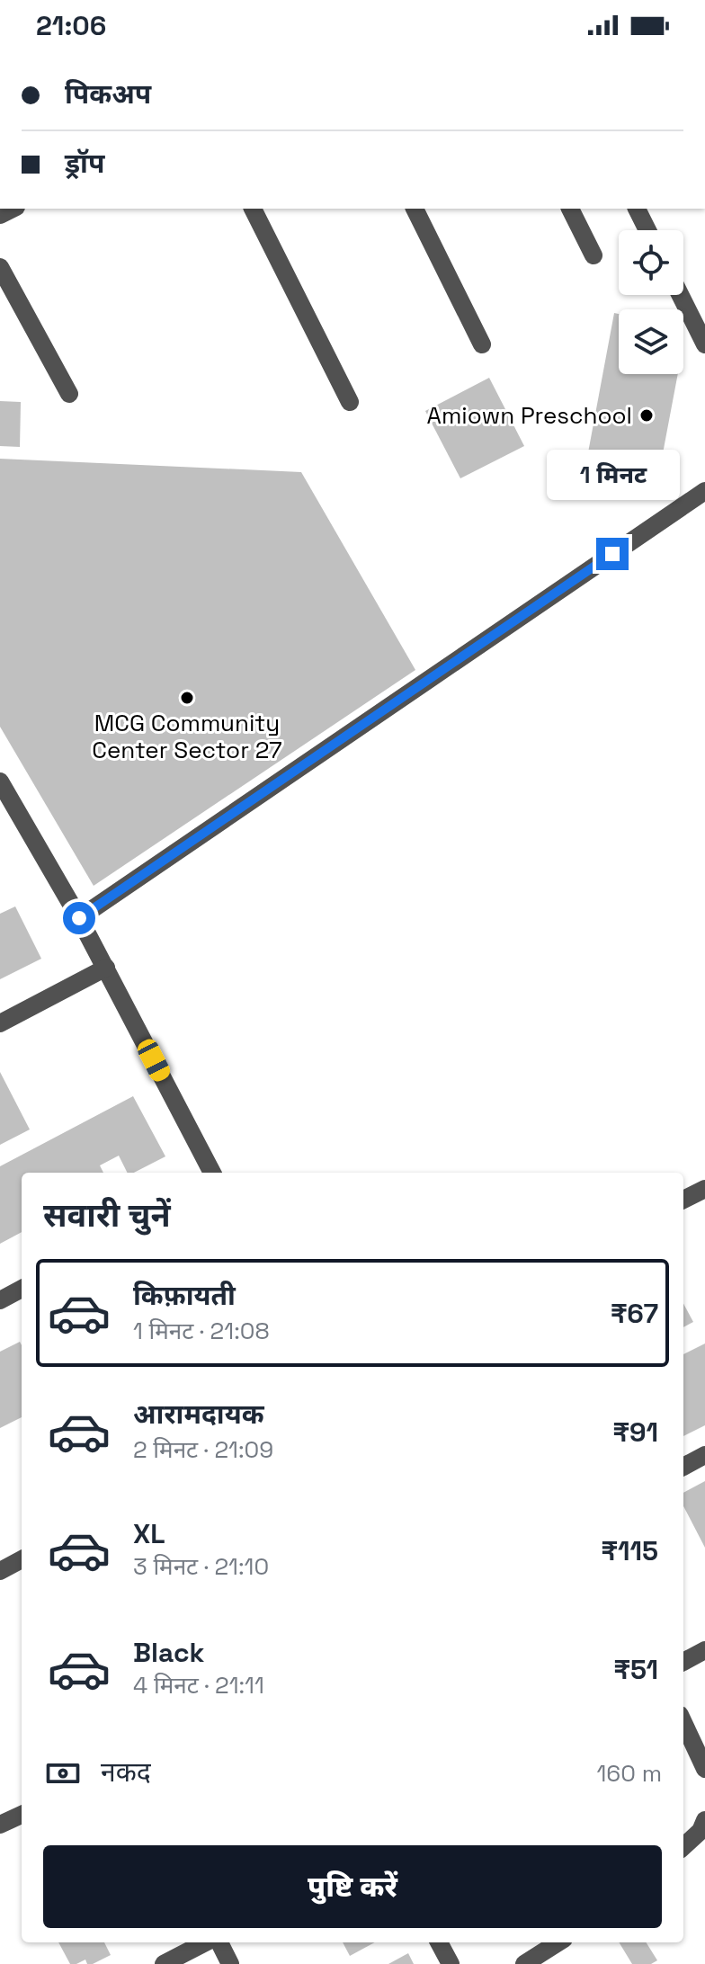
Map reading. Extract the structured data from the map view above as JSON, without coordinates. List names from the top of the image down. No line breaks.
{"places":["Amiown Preschool","MCG Community Center Sector 27"],"page":{"status":"21:06","banner":["पिकअप","ड्रॉप"],"bubble":"1 मिनट","heading":"सवारी चुनें","list":[{"name":"किफ़ायती","note":"1 मिनट · 21:08","value":"₹67"},{"name":"आरामदायक","note":"2 मिनट · 21:09","value":"₹91"},{"name":"XL","note":"3 मिनट · 21:10","value":"₹115"},{"name":"Black","note":"4 मिनट · 21:11","value":"₹51"}],"pay":["नकद","160 m"],"buttons":"पुष्टि करें"}}
